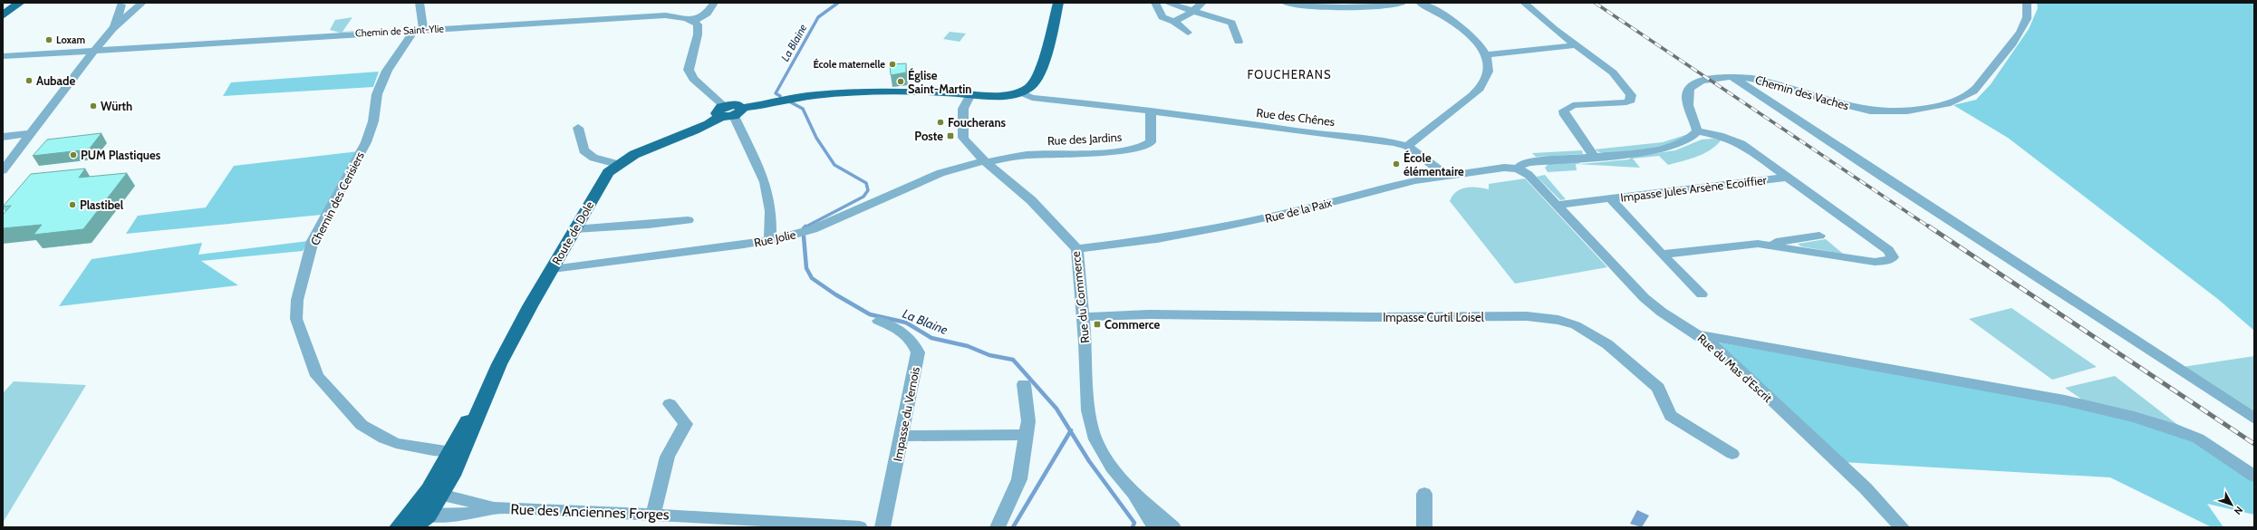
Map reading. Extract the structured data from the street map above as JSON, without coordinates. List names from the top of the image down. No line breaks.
{"streets":{"main road":["Route de Dole"],"street":["Chemin de Saint-Ylie","Chemin des Vaches","Rue des Chênes","Rue des Jardins","Impasse Jules Arsène Ecoiffier","Chemin des Cerisiers","Rue de la Paix","Rue Jolie","Rue du Commerce","Impasse Curtil Loisel","Rue du Mas d'Escrit","Impasse du Vernois","Rue des Anciennes Forges"]},"crossings":[["Chemin de Saint-Ylie","Chemin des Cerisiers"],["Chemin des Vaches","Impasse Jules Arsène Ecoiffier"],["Rue des Chênes","Rue des Jardins"],["Rue des Chênes","Route de Dole"],["Rue des Jardins","Rue Jolie"],["Rue des Jardins","Rue du Commerce"],["Chemin des Cerisiers","Route de Dole"],["Rue de la Paix","Rue du Commerce"],["Rue de la Paix","Rue du Mas d'Escrit"],["Route de Dole","Rue Jolie"],["Route de Dole","Rue du Commerce"],["Route de Dole","Rue des Anciennes Forges"],["Rue Jolie","Rue du Commerce"],["Rue du Commerce","Impasse Curtil Loisel"]],"districts":["FOUCHERANS"],"water":["La Blaine"],"places":{"other":["Loxam","École maternelle","Aubade","Église Saint-Martin","Würth","Foucherans","PUM Plastiques","École élémentaire","Plastibel"],"transit":["Poste","Commerce"]},"north":"bottom right"}
